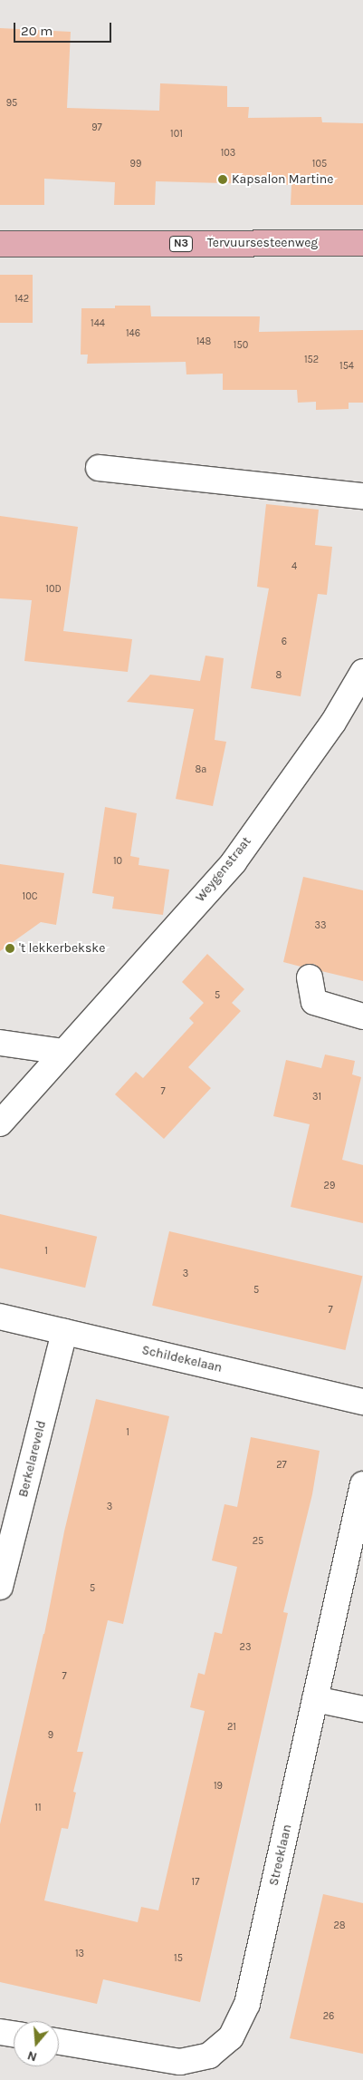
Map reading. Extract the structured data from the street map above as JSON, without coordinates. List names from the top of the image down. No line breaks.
{"streets":{"main road":["Tervuursesteenweg","N3"],"street":["Weygenstraat","Schildekelaan","Berkelareveld","Streeklaan"]},"crossings":[["Schildekelaan","Berkelareveld"]],"places":["Kapsalon Martine","'t lekkerbekske"],"house_numbers":["95","97","101","103","99","105","142","144","146","148","150","152","154","4","10D","6","8","8a","10","10C","33","5","7","31","29","1","3","5","7","1","27","3","25","5","23","7","21","9","19","11","17","28","13","15","26"],"scale_bar":"20 m","north":"bottom"}
